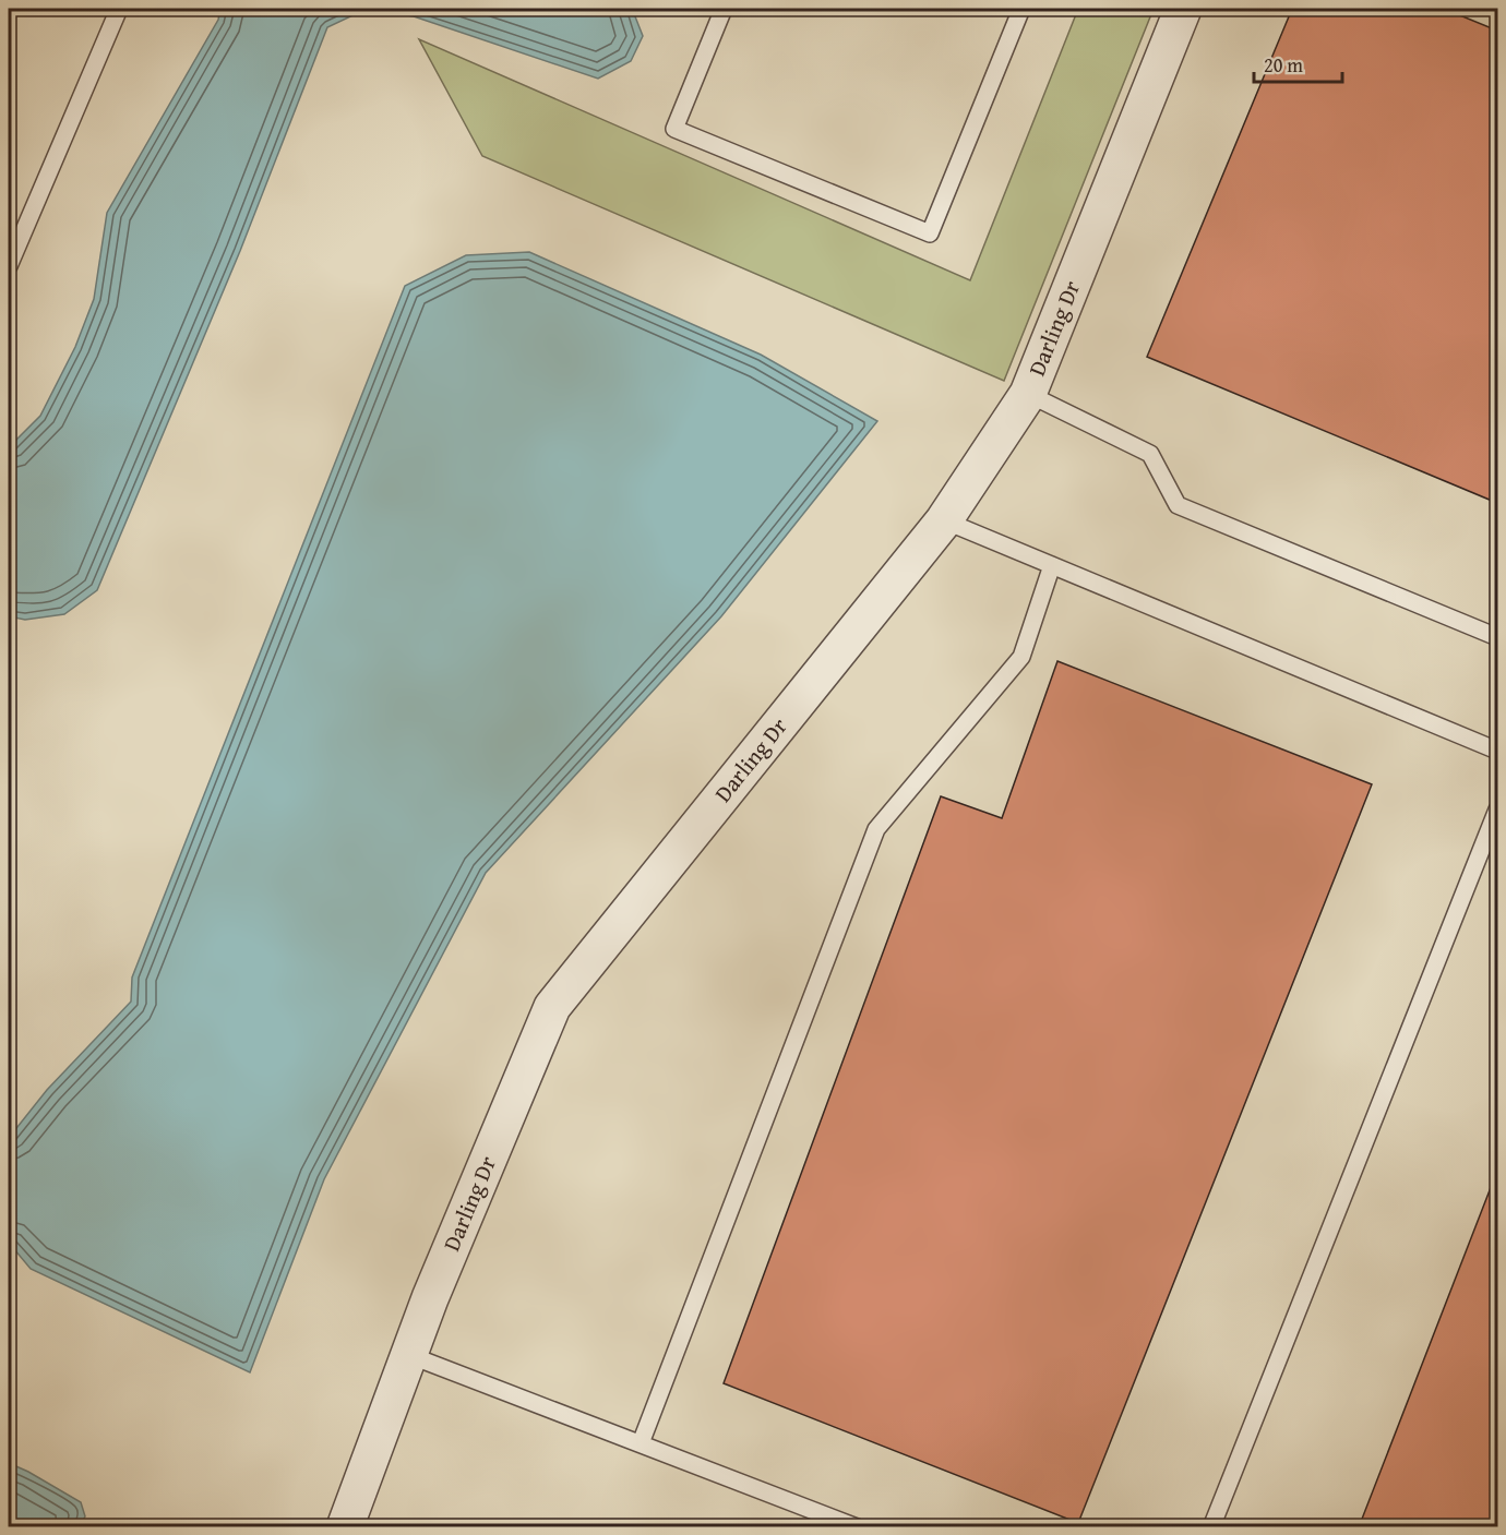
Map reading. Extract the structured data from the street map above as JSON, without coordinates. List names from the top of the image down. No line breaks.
{"streets":{"street":["Darling Dr"]},"scale_bar":"20 m"}
